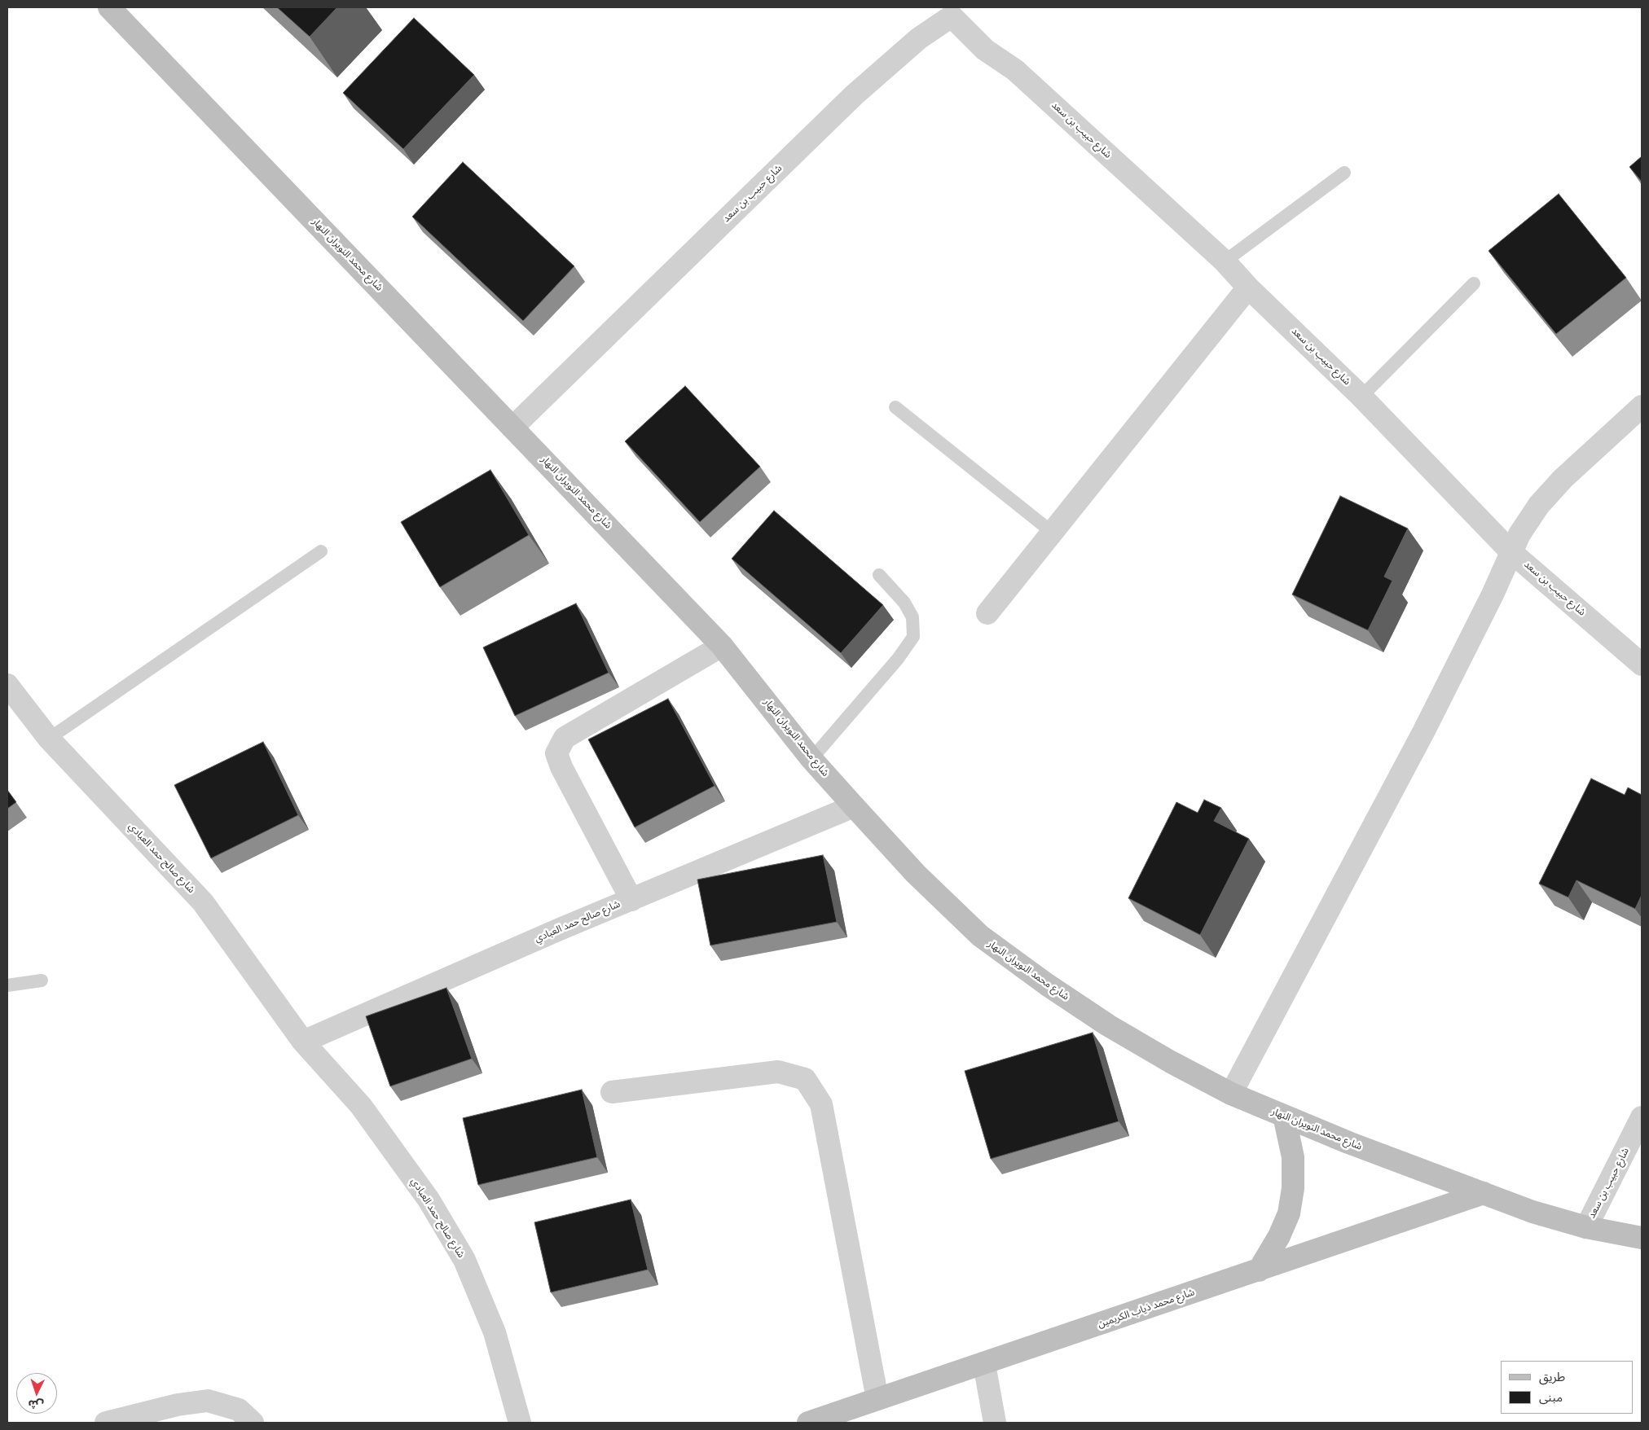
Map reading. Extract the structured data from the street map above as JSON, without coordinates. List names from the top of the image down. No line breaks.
{"streets":{"street":["شارع حبيب بن سعد","شارع محمد النويران النهار","شارع صالح حمد العبادي","شارع محمد ذياب الكريمين"]},"crossings":[["شارع حبيب بن سعد","شارع محمد النويران النهار"],["شارع محمد النويران النهار","شارع صالح حمد العبادي"],["شارع محمد النويران النهار","شارع محمد ذياب الكريمين"]],"legend":["طريق","مبنى"],"north":"bottom"}
